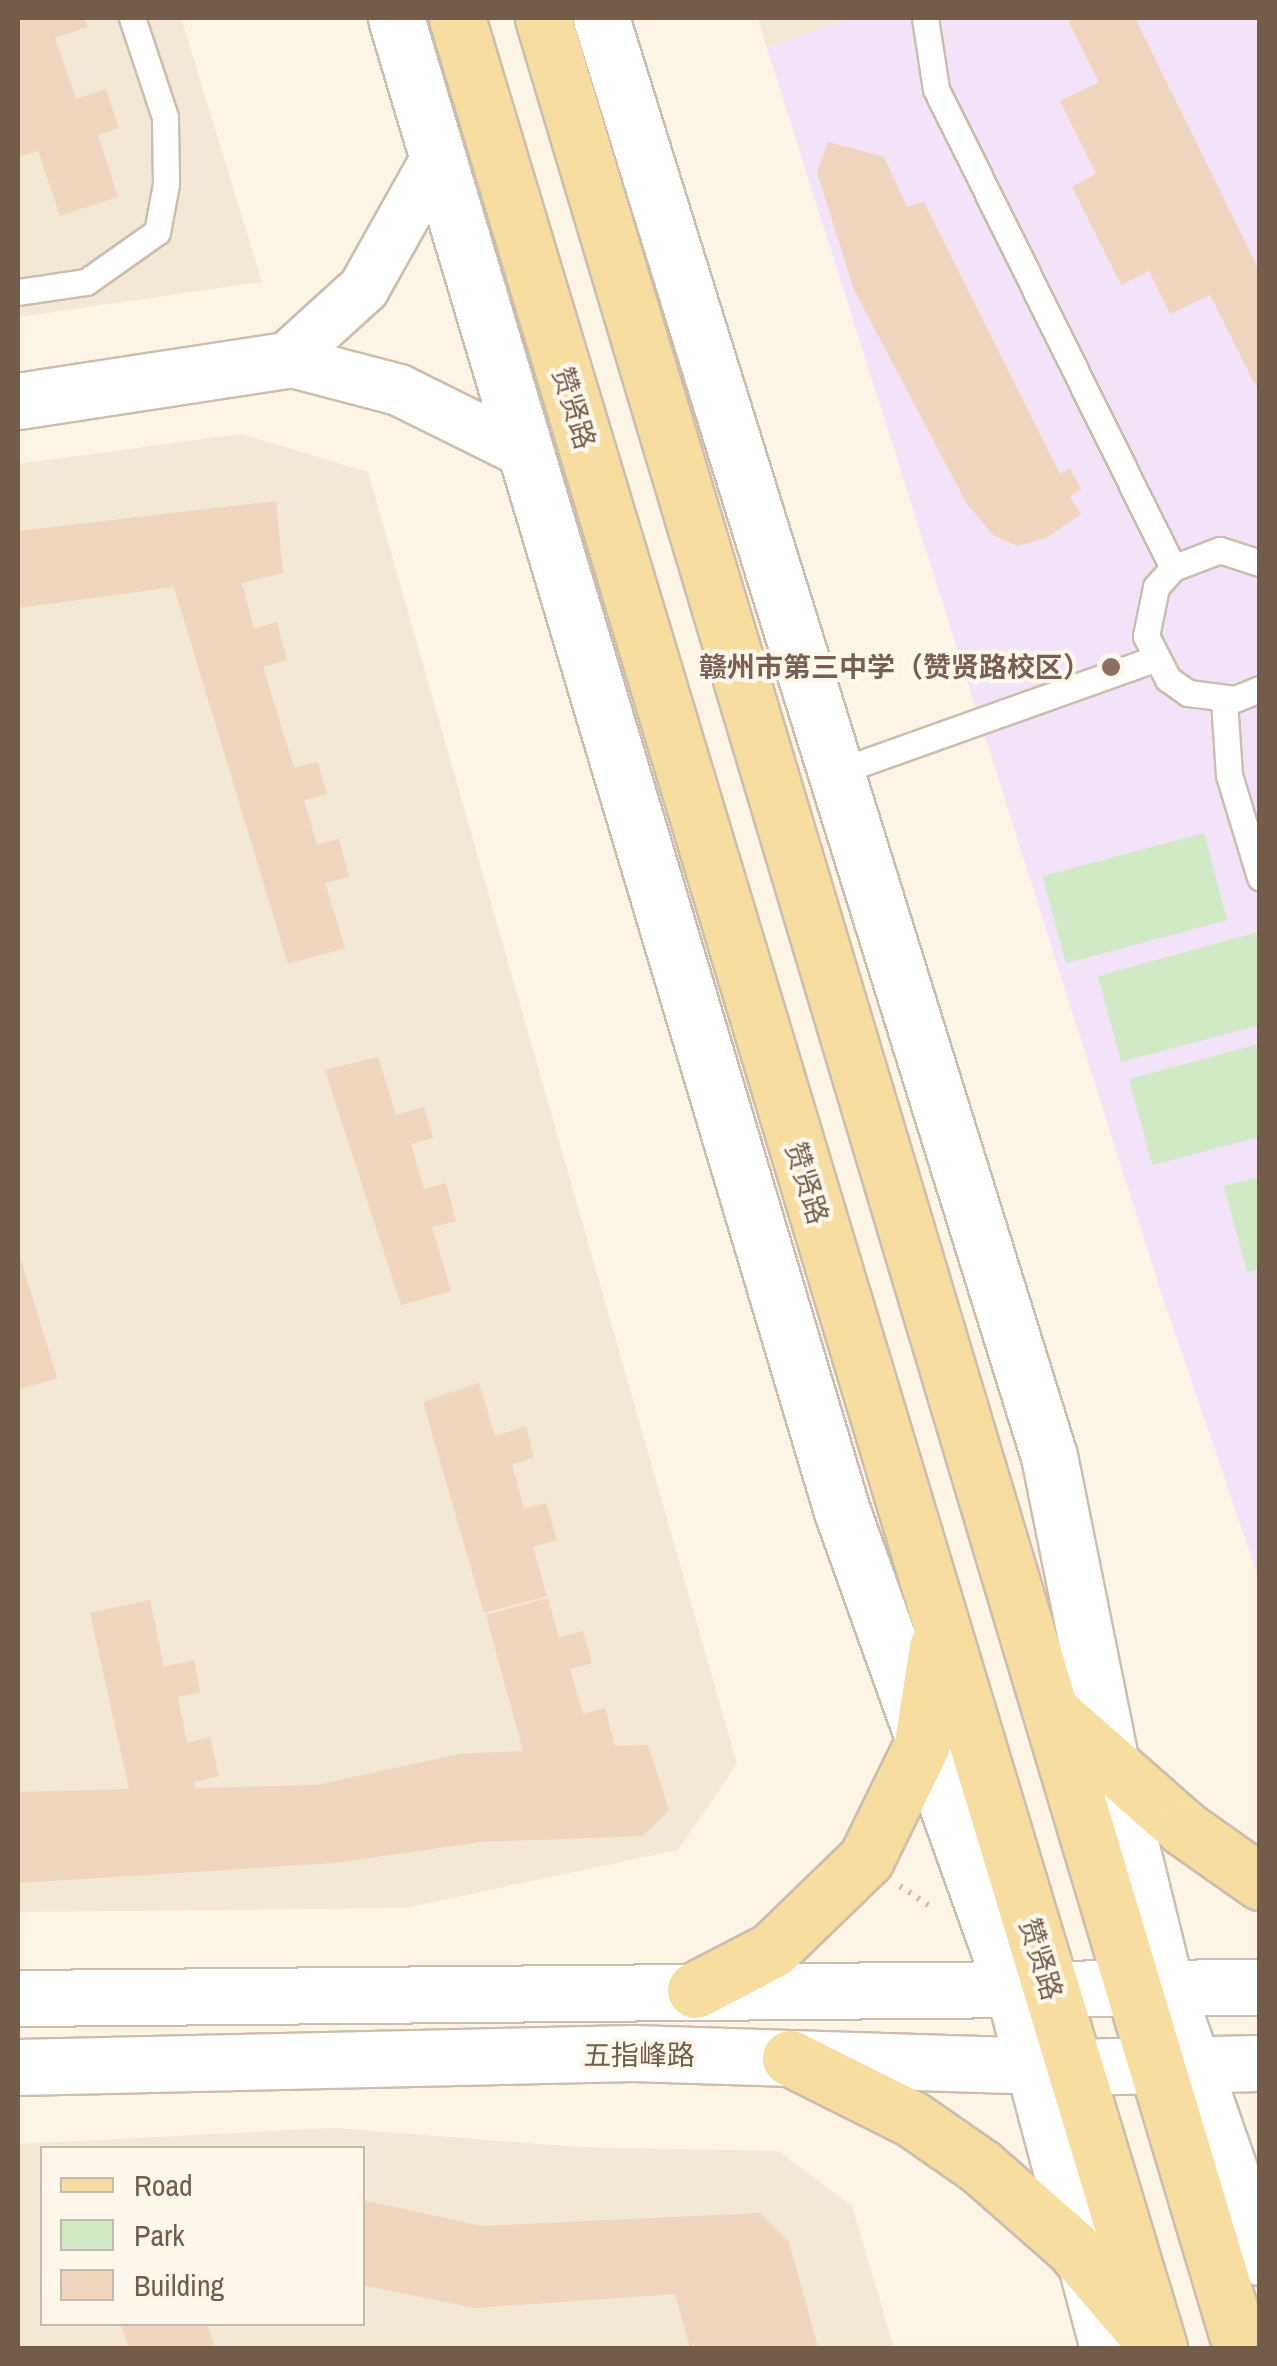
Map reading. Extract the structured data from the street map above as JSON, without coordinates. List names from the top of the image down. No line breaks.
{"streets":{"main road":["赞贤路"],"street":["五指峰路"]},"crossings":[["赞贤路","五指峰路"]],"places":["赣州市第三中学（赞贤路校区）"],"legend":["Road","Park","Building"]}
